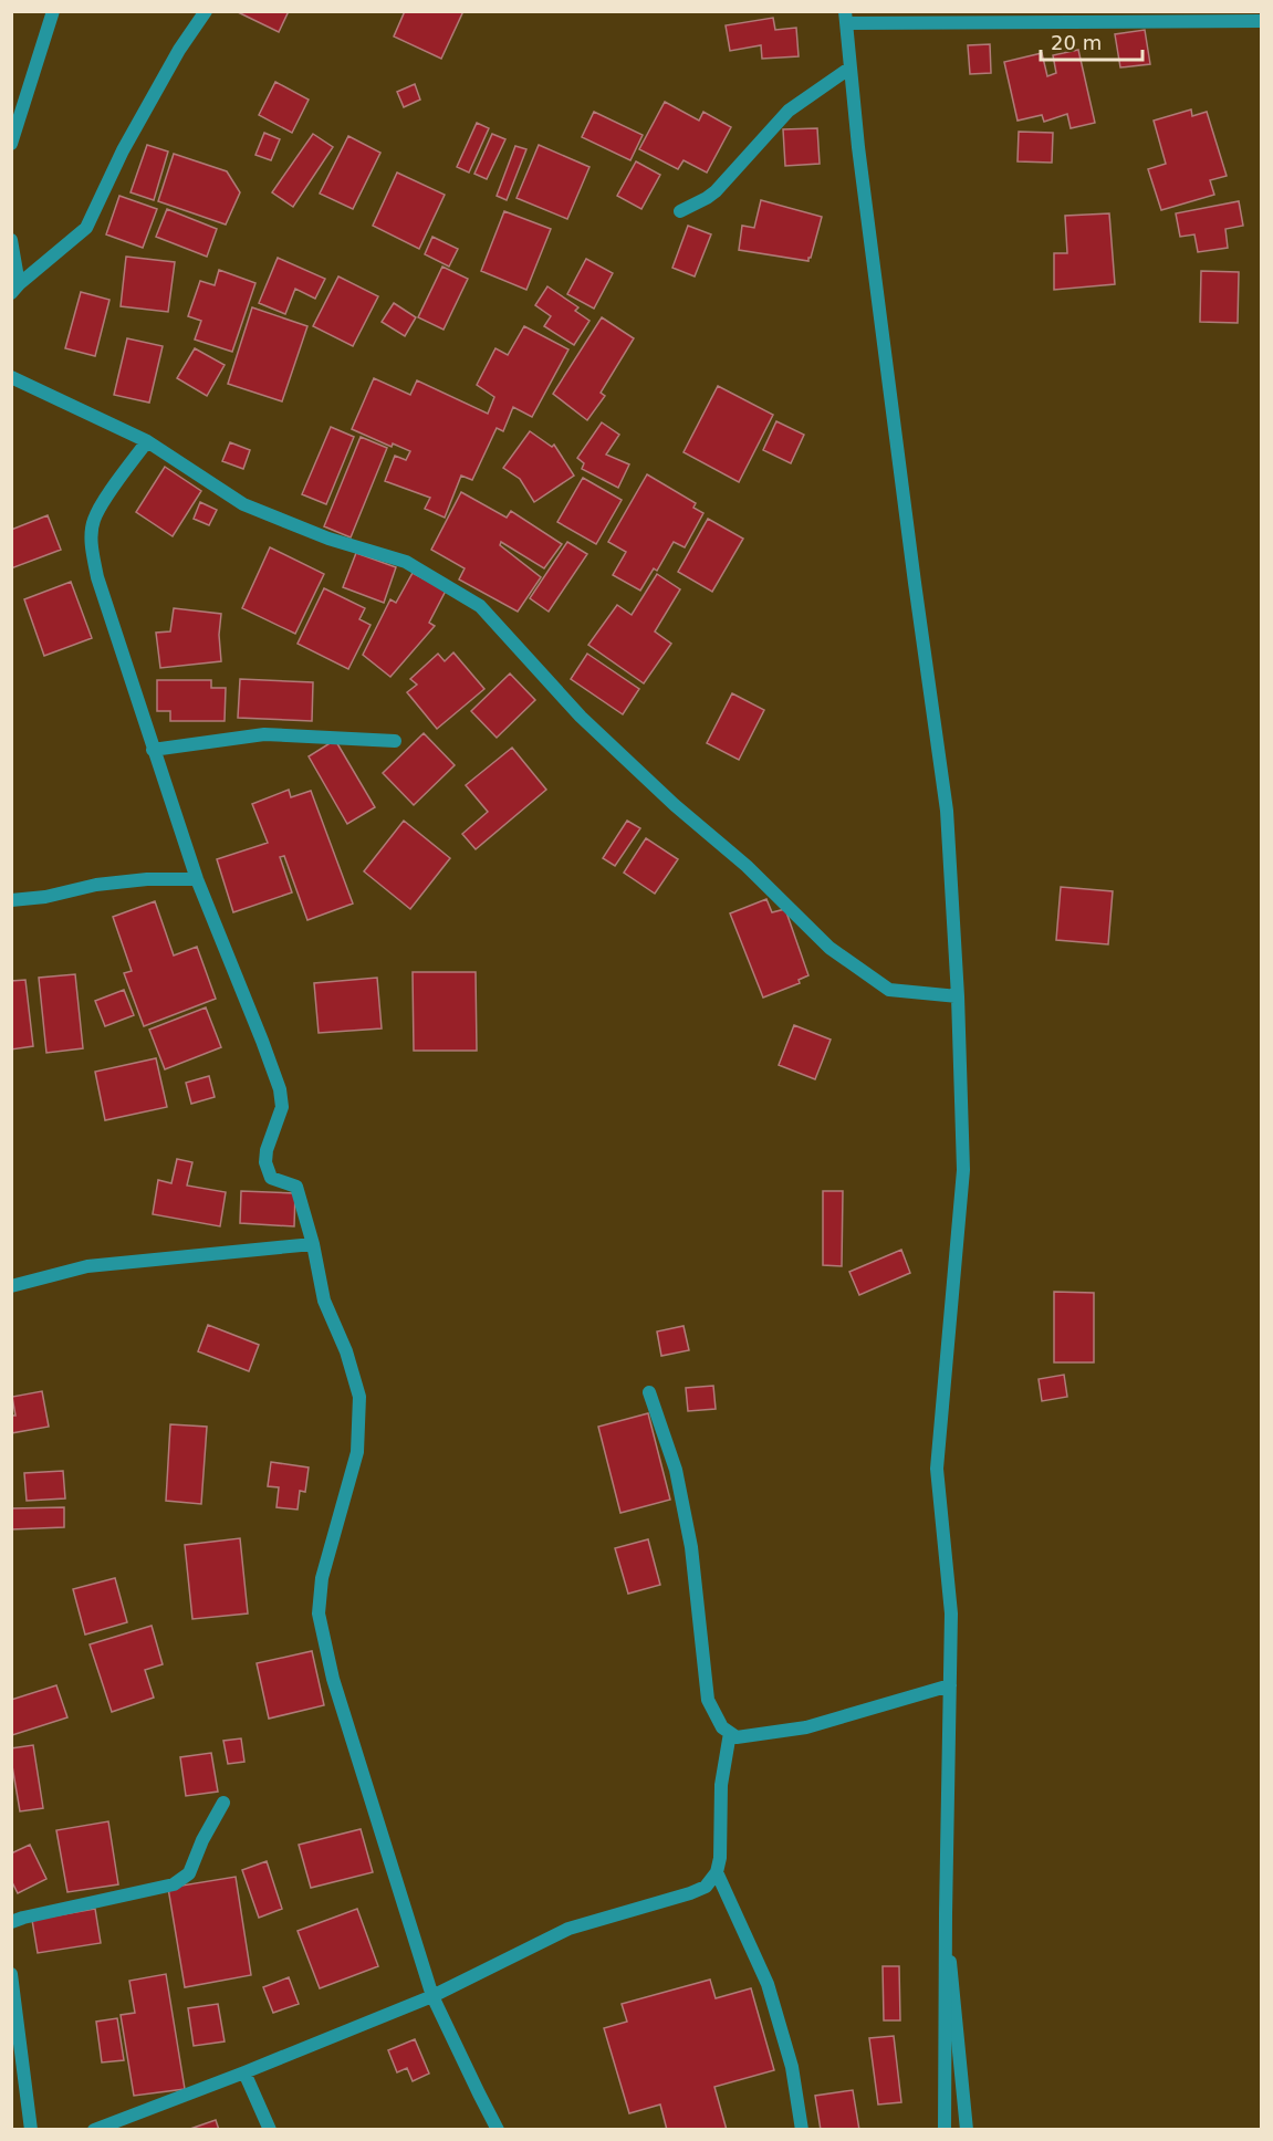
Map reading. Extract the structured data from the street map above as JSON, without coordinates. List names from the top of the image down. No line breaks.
{"scale_bar":"20 m"}
